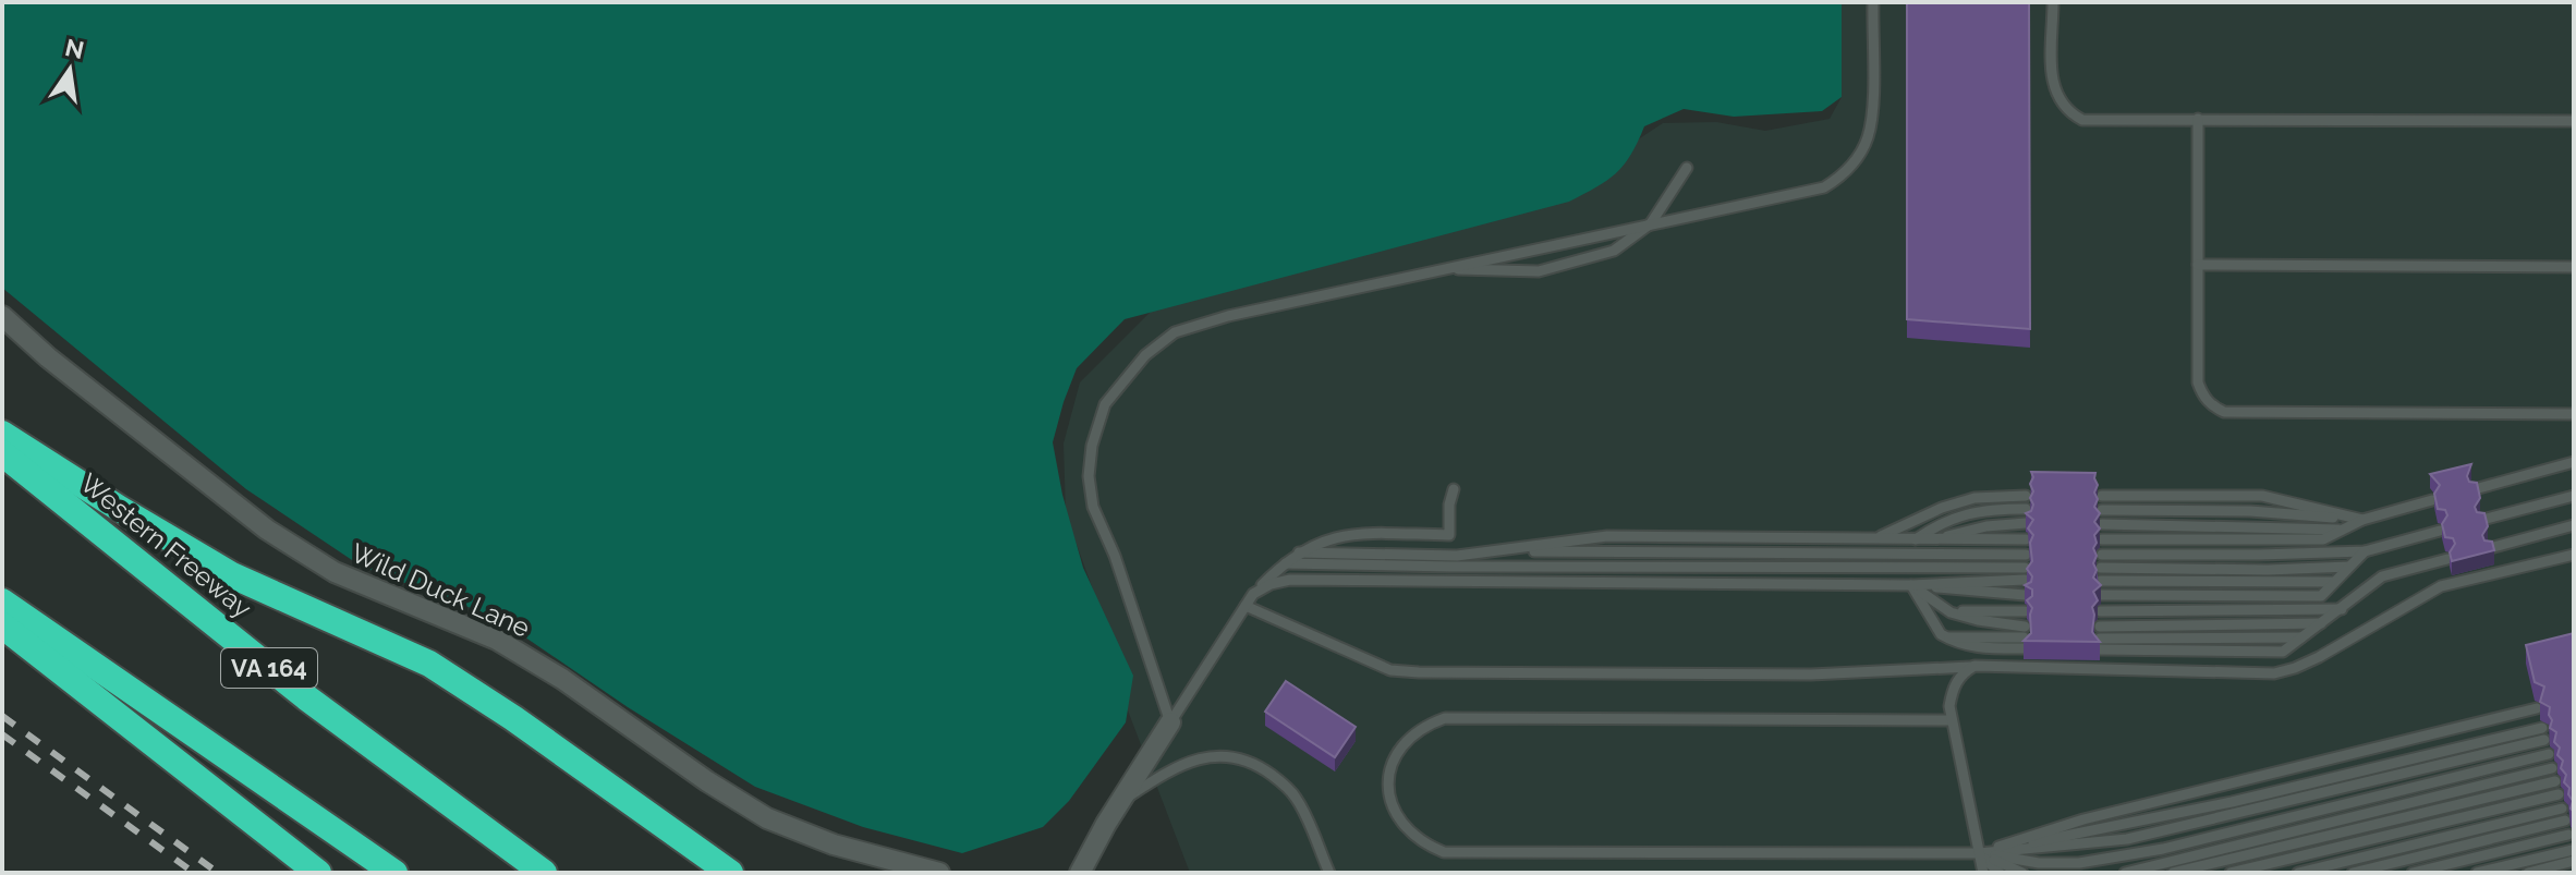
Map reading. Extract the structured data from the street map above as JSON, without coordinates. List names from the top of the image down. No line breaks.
{"streets":{"highway":["Western Freeway","VA 164"],"street":["Wild Duck Lane"]},"north":"top"}
